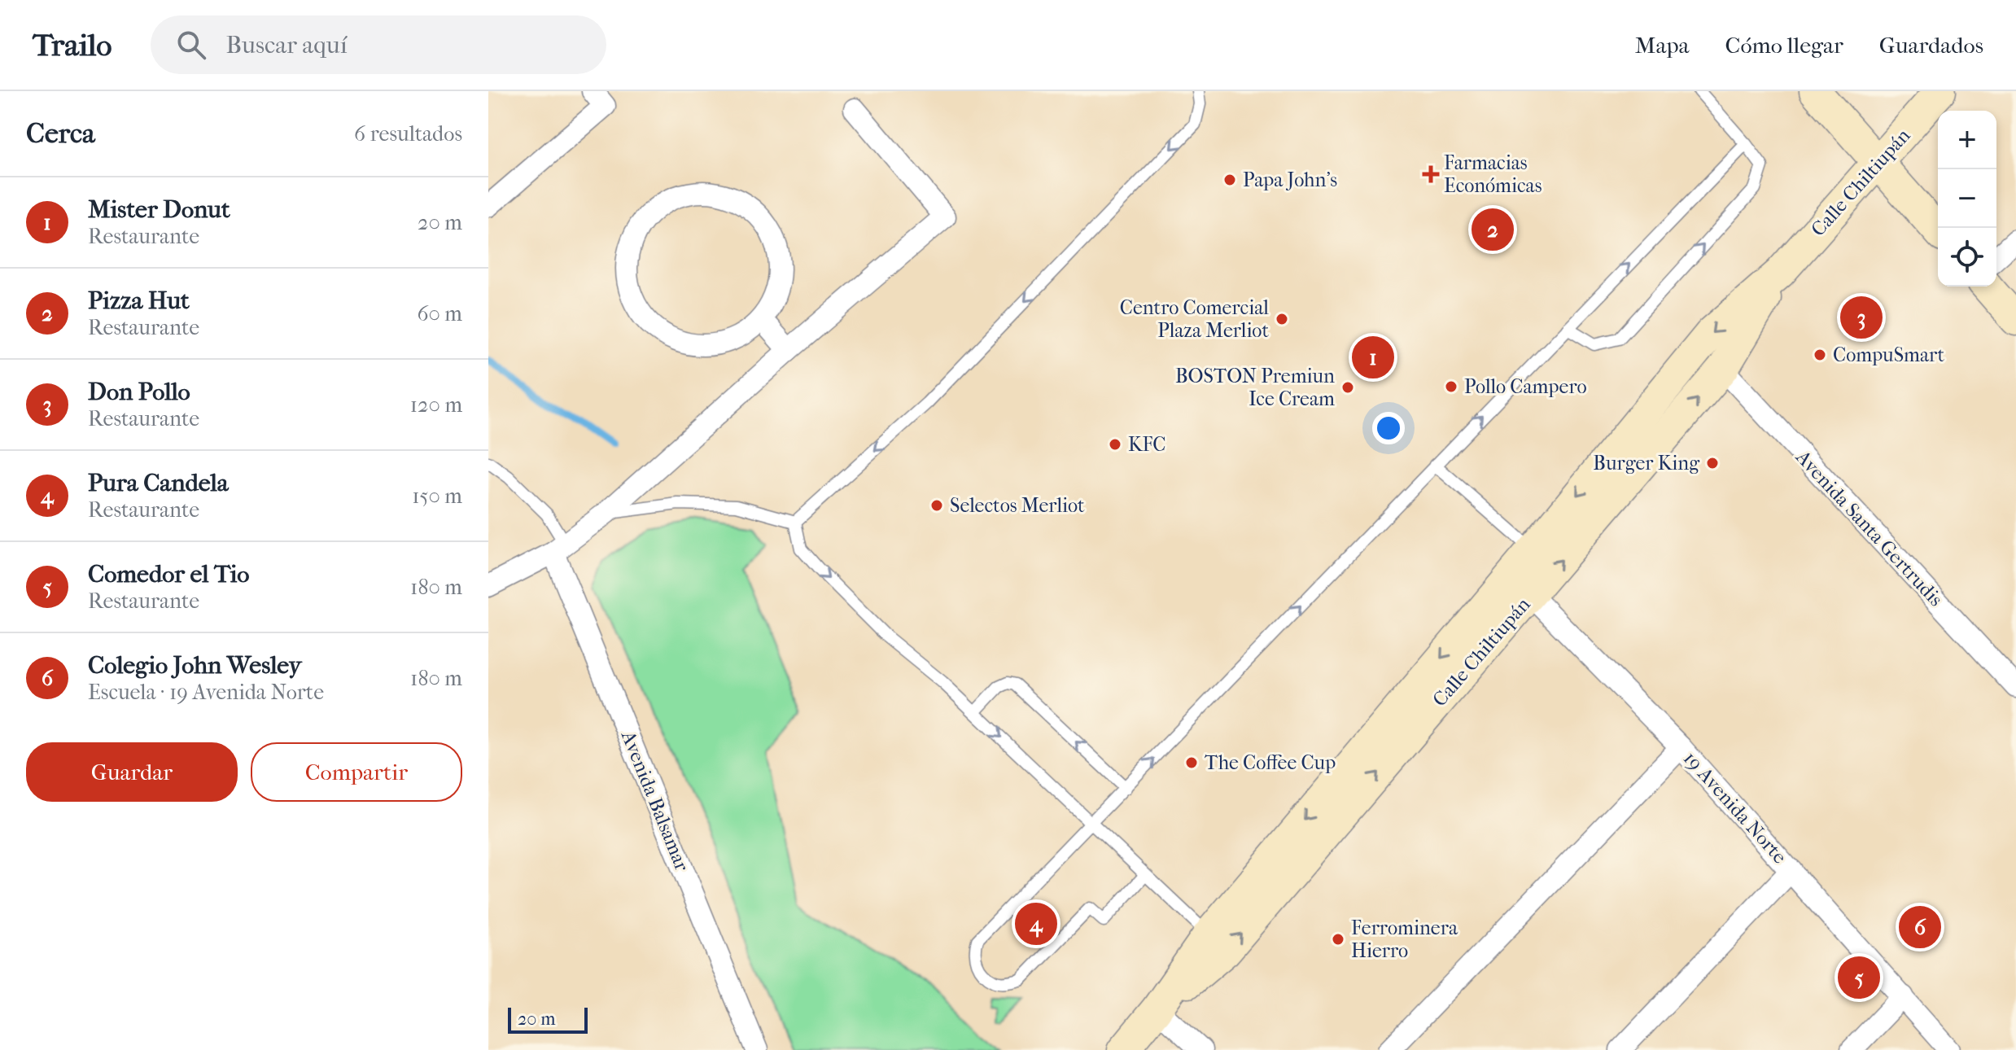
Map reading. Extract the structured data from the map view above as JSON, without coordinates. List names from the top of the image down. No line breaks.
{"streets":{"main road":["Calle Chiltiupán"],"street":["Avenida Santa Gertrudis","Avenida Balsamar","19 Avenida Norte"]},"crossings":[["Calle Chiltiupán","Avenida Santa Gertrudis"],["Calle Chiltiupán","19 Avenida Norte"]],"places":{"health":["Farmacias Económicas"],"other":["Papa John's","Centro Comercial Plaza Merliot","CompuSmart","Pollo Campero","BOSTON Premiun Ice Cream","KFC","Burger King","Selectos Merliot","The Coffee Cup","Ferrominera Hierro"]},"scale_bar":"20 m","page":{"header":"Trailo","search":"Buscar aquí","nav":["Mapa","Cómo llegar","Guardados"],"heading":["Cerca","6 resultados"],"map_buttons":["+","−"],"list":[{"mark":"1","name":"Mister Donut","note":"Restaurante","value":"20 m"},{"mark":"2","name":"Pizza Hut","note":"Restaurante","value":"60 m"},{"mark":"3","name":"Don Pollo","note":"Restaurante","value":"120 m"},{"mark":"4","name":"Pura Candela","note":"Restaurante","value":"150 m"},{"mark":"5","name":"Comedor el Tio","note":"Restaurante","value":"180 m"},{"mark":"6","name":"Colegio John Wesley","note":"Escuela · 19 Avenida Norte","value":"180 m"}],"pins":["2","3","1","4","6","5"],"buttons":["Guardar","Compartir"],"scale":"20 m"}}
